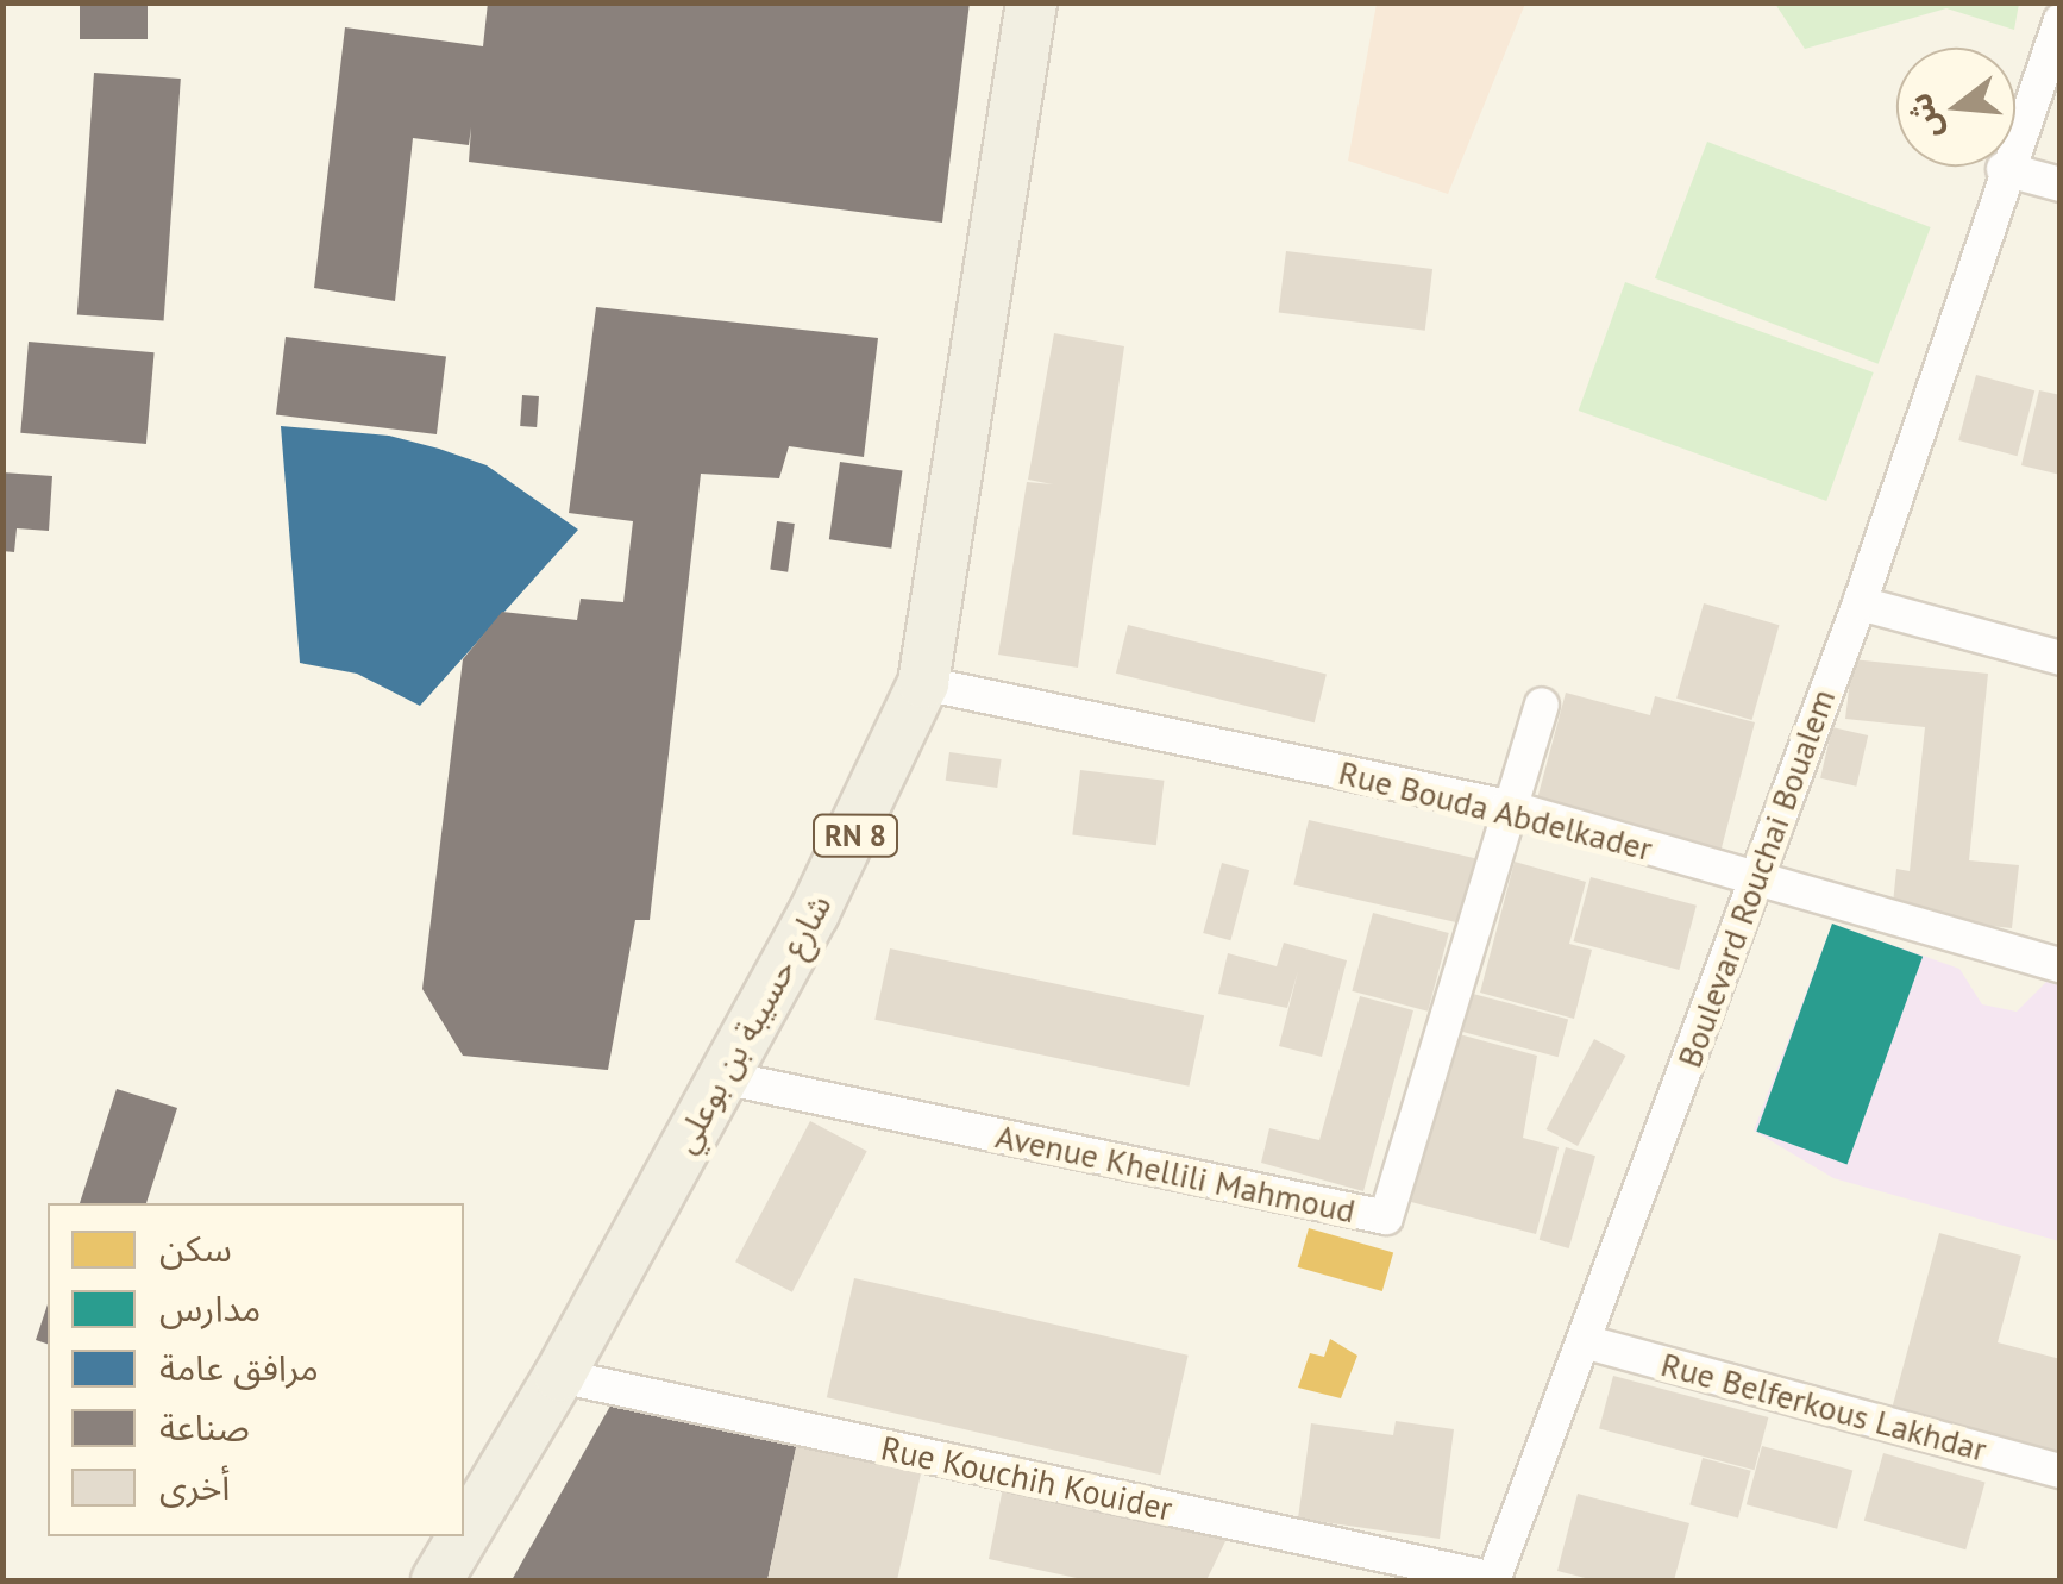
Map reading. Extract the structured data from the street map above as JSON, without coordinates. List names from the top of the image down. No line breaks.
{"streets":{"main road":["RN 8","شارع حسيبة بن بوعلي"],"street":["Rue Bouda Abdelkader","Boulevard Rouchai Boualem","Avenue Khellili Mahmoud","Rue Belferkous Lakhdar","Rue Kouchih Kouider"]},"crossings":[["Rue Bouda Abdelkader","Boulevard Rouchai Boualem"],["Rue Bouda Abdelkader","شارع حسيبة بن بوعلي"],["Rue Bouda Abdelkader","Avenue Khellili Mahmoud"],["Boulevard Rouchai Boualem","Rue Belferkous Lakhdar"],["Boulevard Rouchai Boualem","Rue Kouchih Kouider"],["شارع حسيبة بن بوعلي","Avenue Khellili Mahmoud"],["شارع حسيبة بن بوعلي","Rue Kouchih Kouider"]],"legend":["سكن","مدارس","مرافق عامة","صناعة","أخرى"],"north":"left"}
